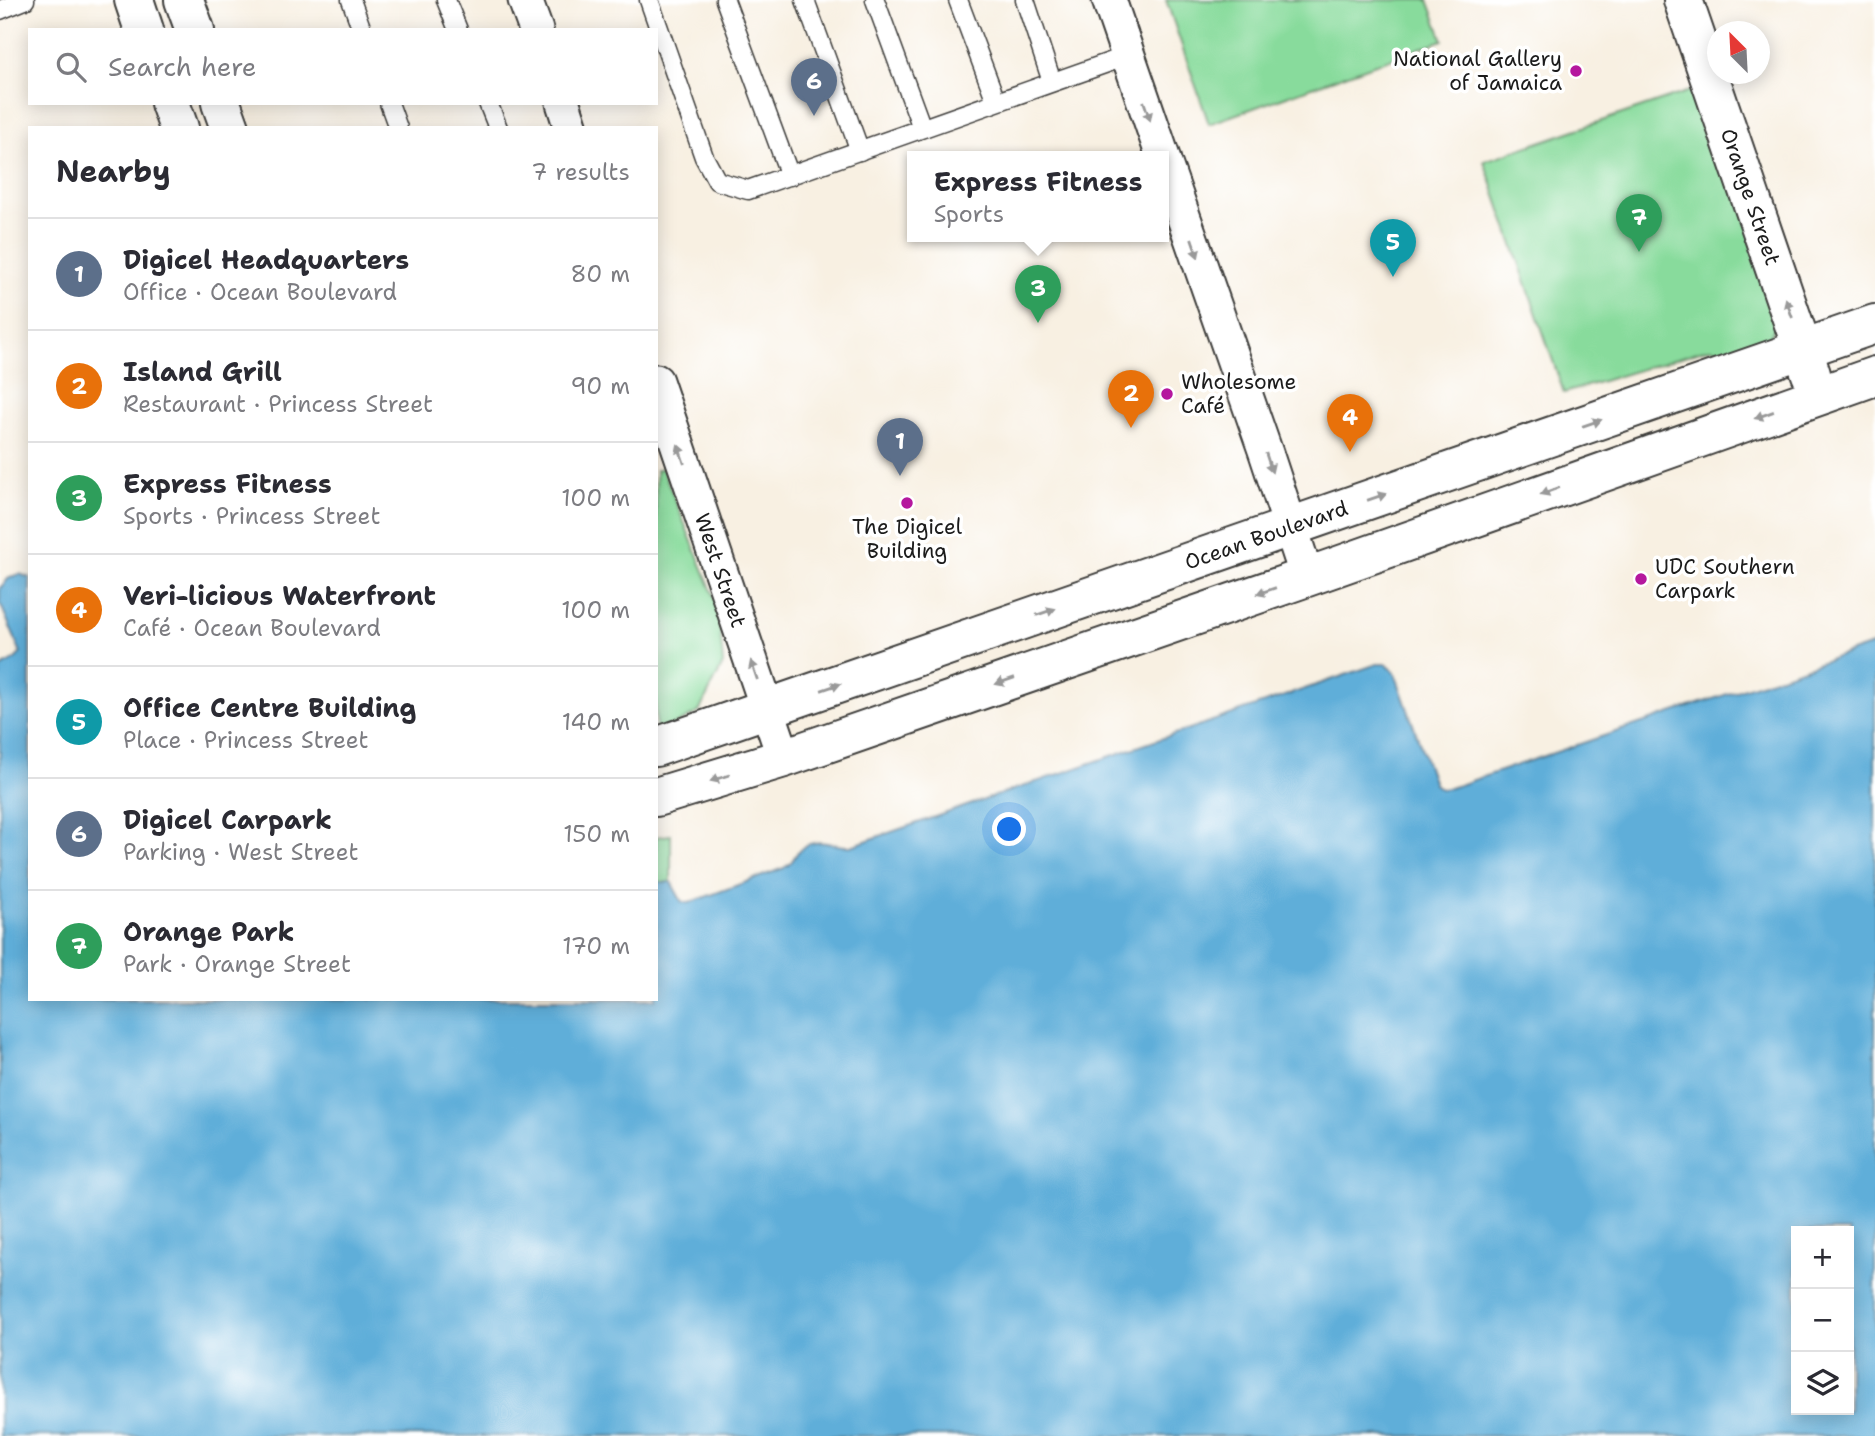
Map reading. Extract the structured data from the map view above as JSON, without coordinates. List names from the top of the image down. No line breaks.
{"streets":{"street":["Orange Street","Ocean Boulevard","West Street"]},"crossings":[["Orange Street","Ocean Boulevard"],["Ocean Boulevard","West Street"]],"one_way":["Orange Street","West Street"],"places":["National Gallery of Jamaica","Wholesome Café","The Digicel Building","UDC Southern Carpark"],"north":"top left","page":{"search":"Search here","pins":["6","7","5","3","2","4","1"],"heading":["Nearby","7 results"],"popup":["Express Fitness","Sports"],"list":[{"mark":"1","name":"Digicel Headquarters","note":"Office · Ocean Boulevard","value":"80 m"},{"mark":"2","name":"Island Grill","note":"Restaurant · Princess Street","value":"90 m"},{"mark":"3","name":"Express Fitness","note":"Sports · Princess Street","value":"100 m"},{"mark":"4","name":"Veri-licious Waterfront","note":"Café · Ocean Boulevard","value":"100 m"},{"mark":"5","name":"Office Centre Building","note":"Place · Princess Street","value":"140 m"},{"mark":"6","name":"Digicel Carpark","note":"Parking · West Street","value":"150 m"},{"mark":"7","name":"Orange Park","note":"Park · Orange Street","value":"170 m"}],"map_buttons":["+","−"]}}
